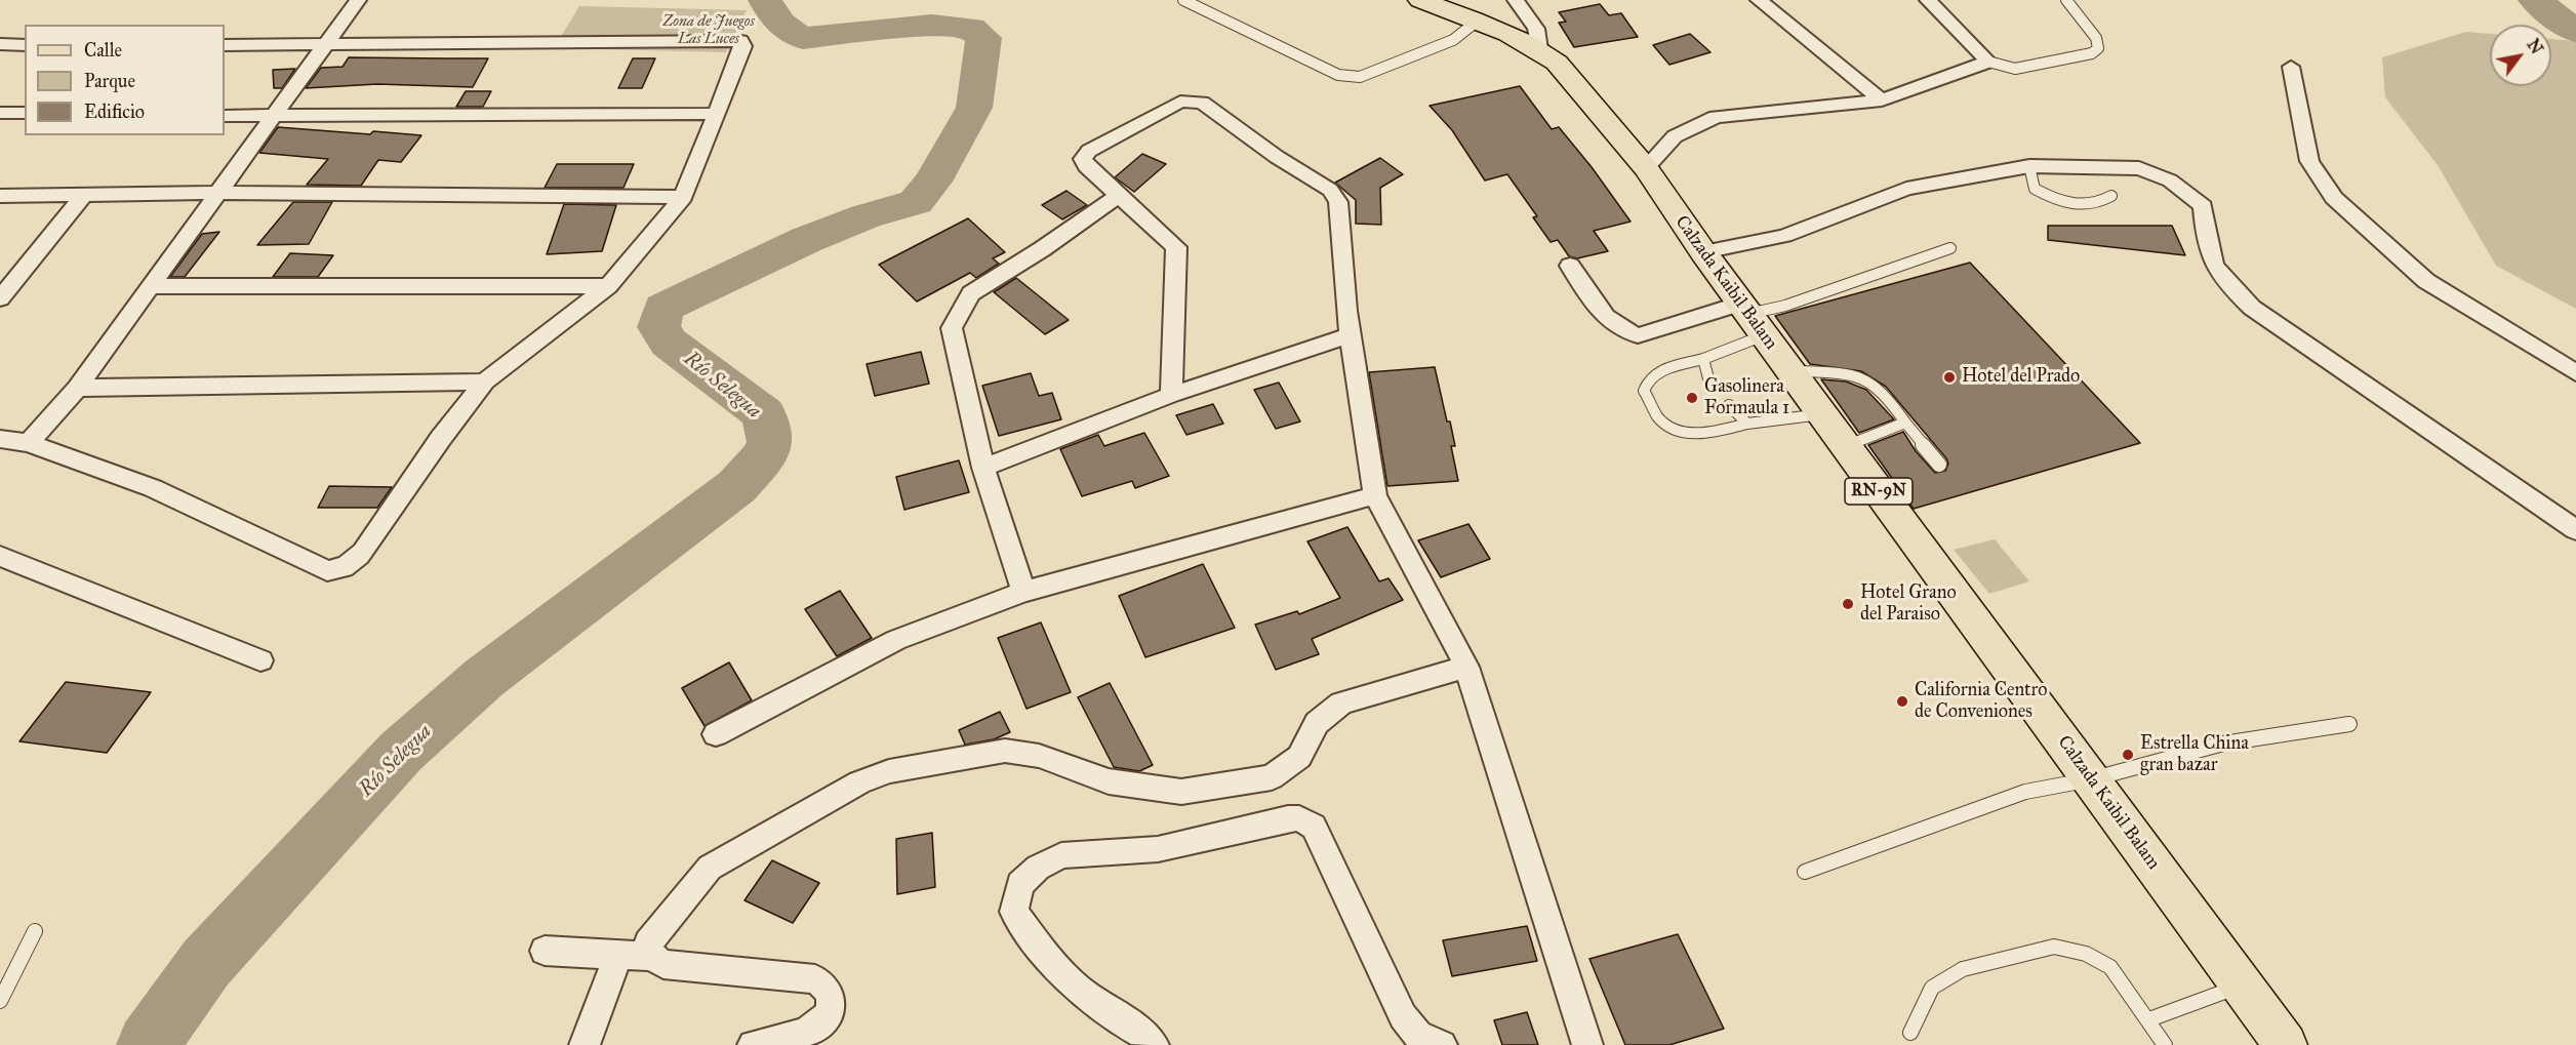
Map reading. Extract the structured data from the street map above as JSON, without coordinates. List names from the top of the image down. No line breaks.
{"streets":{"main road":["Calzada Kaibil Balam","RN-9N"]},"water":["Río Selegua"],"parks":["Zona de Juegos Las Luces"],"places":["Hotel del Prado","Gasolinera Formaula 1","Hotel Grano del Paraiso","California Centro de Conveniones","Estrella China gran bazar"],"legend":["Calle","Parque","Edificio"],"north":"top right"}
